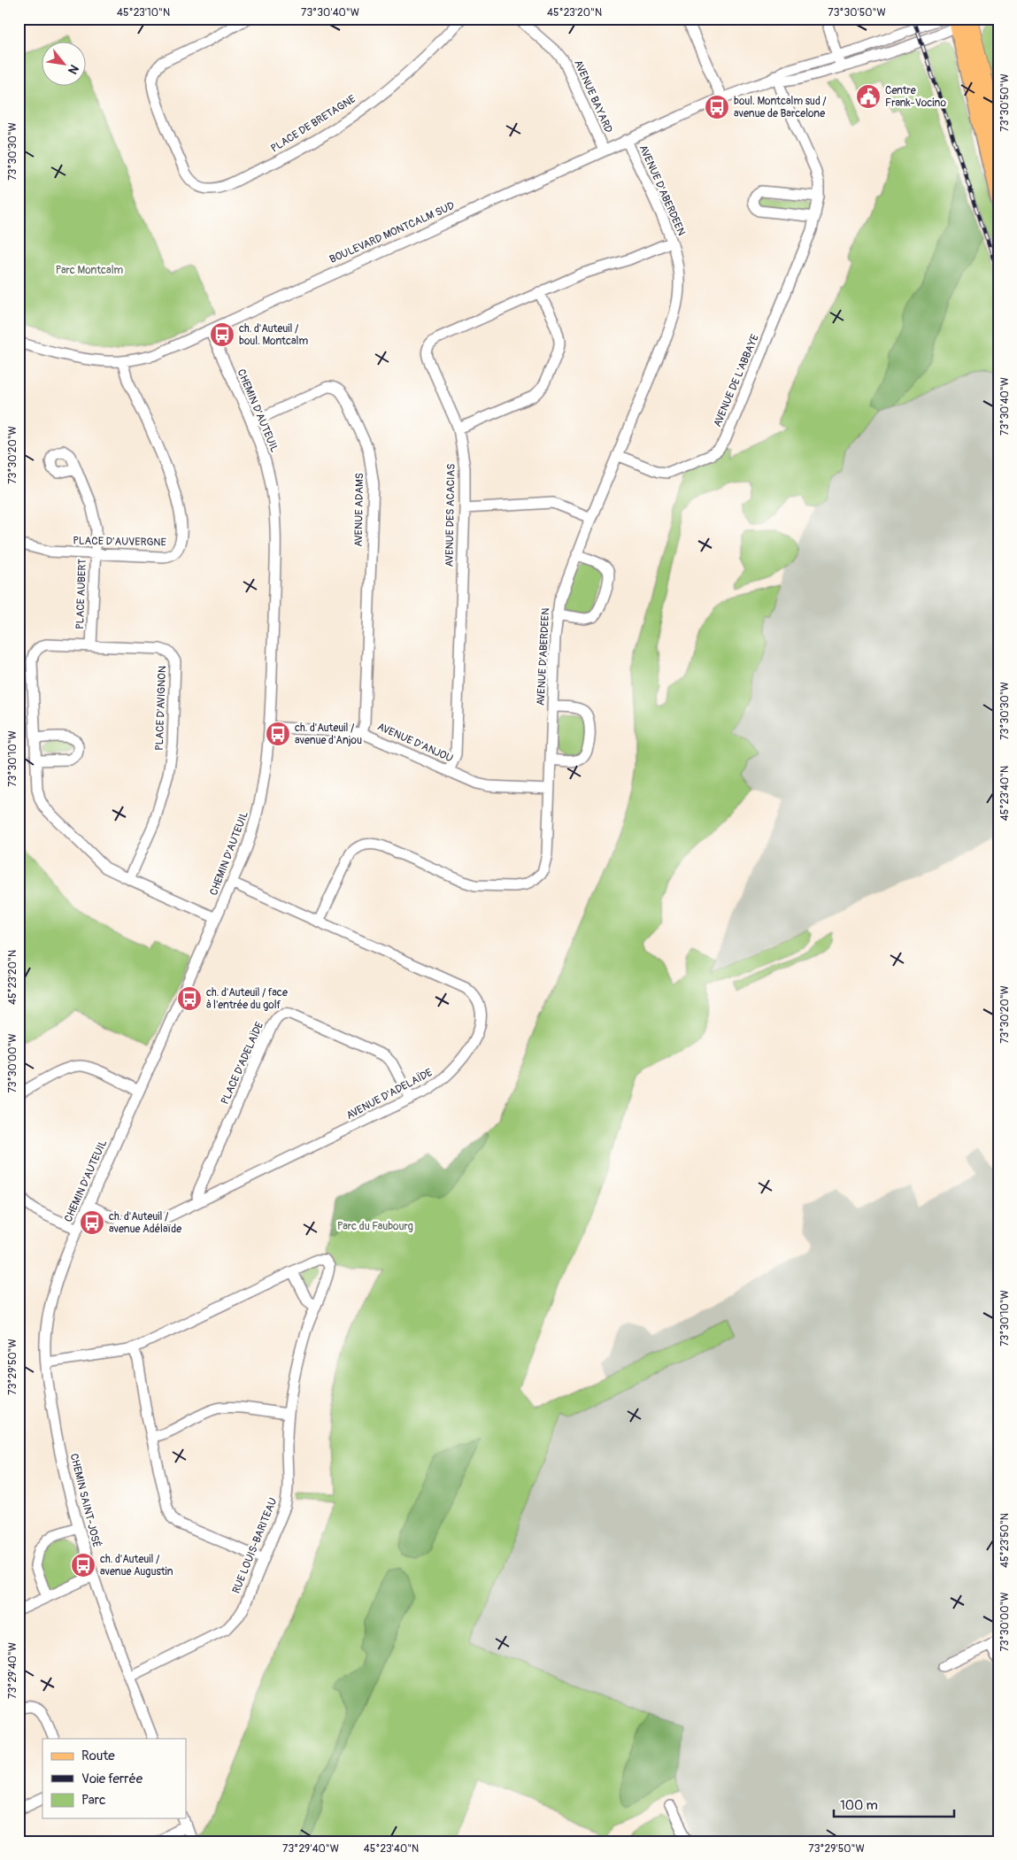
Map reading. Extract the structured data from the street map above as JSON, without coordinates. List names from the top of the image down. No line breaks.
{"streets":{"street":["AVENUE BAYARD","PLACE DE BRETAGNE","AVENUE D'ABERDEEN","BOULEVARD MONTCALM SUD","AVENUE DE L'ABBAYE","CHEMIN D'AUTEUIL","AVENUE ADAMS","AVENUE DES ACACIAS","PLACE D'AUVERGNE","PLACE AUBERT","PLACE D'AVIGNON","AVENUE D'ANJOU","PLACE D'ADELAÏDE","AVENUE D'ADELAÏDE","CHEMIN SAINT-JOSÉ","RUE LOUIS-BARITEAU"]},"crossings":[["AVENUE BAYARD","BOULEVARD MONTCALM SUD"],["AVENUE D'ABERDEEN","BOULEVARD MONTCALM SUD"],["AVENUE D'ABERDEEN","AVENUE DE L'ABBAYE"],["AVENUE D'ABERDEEN","AVENUE DES ACACIAS"],["AVENUE D'ABERDEEN","AVENUE D'ANJOU"],["AVENUE D'ABERDEEN","AVENUE D'ADELAÏDE"],["BOULEVARD MONTCALM SUD","AVENUE DE L'ABBAYE"],["BOULEVARD MONTCALM SUD","CHEMIN D'AUTEUIL"],["BOULEVARD MONTCALM SUD","PLACE D'AUVERGNE"],["CHEMIN D'AUTEUIL","AVENUE ADAMS"],["CHEMIN D'AUTEUIL","PLACE D'AVIGNON"],["CHEMIN D'AUTEUIL","AVENUE D'ANJOU"],["CHEMIN D'AUTEUIL","AVENUE D'ADELAÏDE"],["CHEMIN D'AUTEUIL","CHEMIN SAINT-JOSÉ"],["CHEMIN D'AUTEUIL","RUE LOUIS-BARITEAU"],["AVENUE ADAMS","AVENUE D'ANJOU"],["AVENUE DES ACACIAS","AVENUE D'ANJOU"],["PLACE D'AUVERGNE","PLACE AUBERT"],["PLACE AUBERT","PLACE D'AVIGNON"],["PLACE D'ADELAÏDE","AVENUE D'ADELAÏDE"],["CHEMIN SAINT-JOSÉ","RUE LOUIS-BARITEAU"]],"parks":["Parc Montcalm","Parc du Faubourg"],"places":{"public building":["Centre Frank-Vocino"],"bus stop":["boul. Montcalm sud / avenue de Barcelone","ch. d'Auteuil / boul. Montcalm","ch. d'Auteuil / avenue d'Anjou","ch. d'Auteuil / face à l'entrée du golf","ch. d'Auteuil / avenue Adélaïde","ch. d'Auteuil / avenue Augustin"]},"legend":["Route","Voie ferrée","Parc"],"scale_bar":"100 m","north":"bottom right","coordinates":["45°23'10\"N","73°30'40\"W","45°23'20\"N","73°30'50\"W","73°30'30\"W","73°30'20\"W","73°30'10\"W","45°23'40\"N","73°30'00\"W","73°29'50\"W","45°23'50\"N","73°29'40\"W"]}
